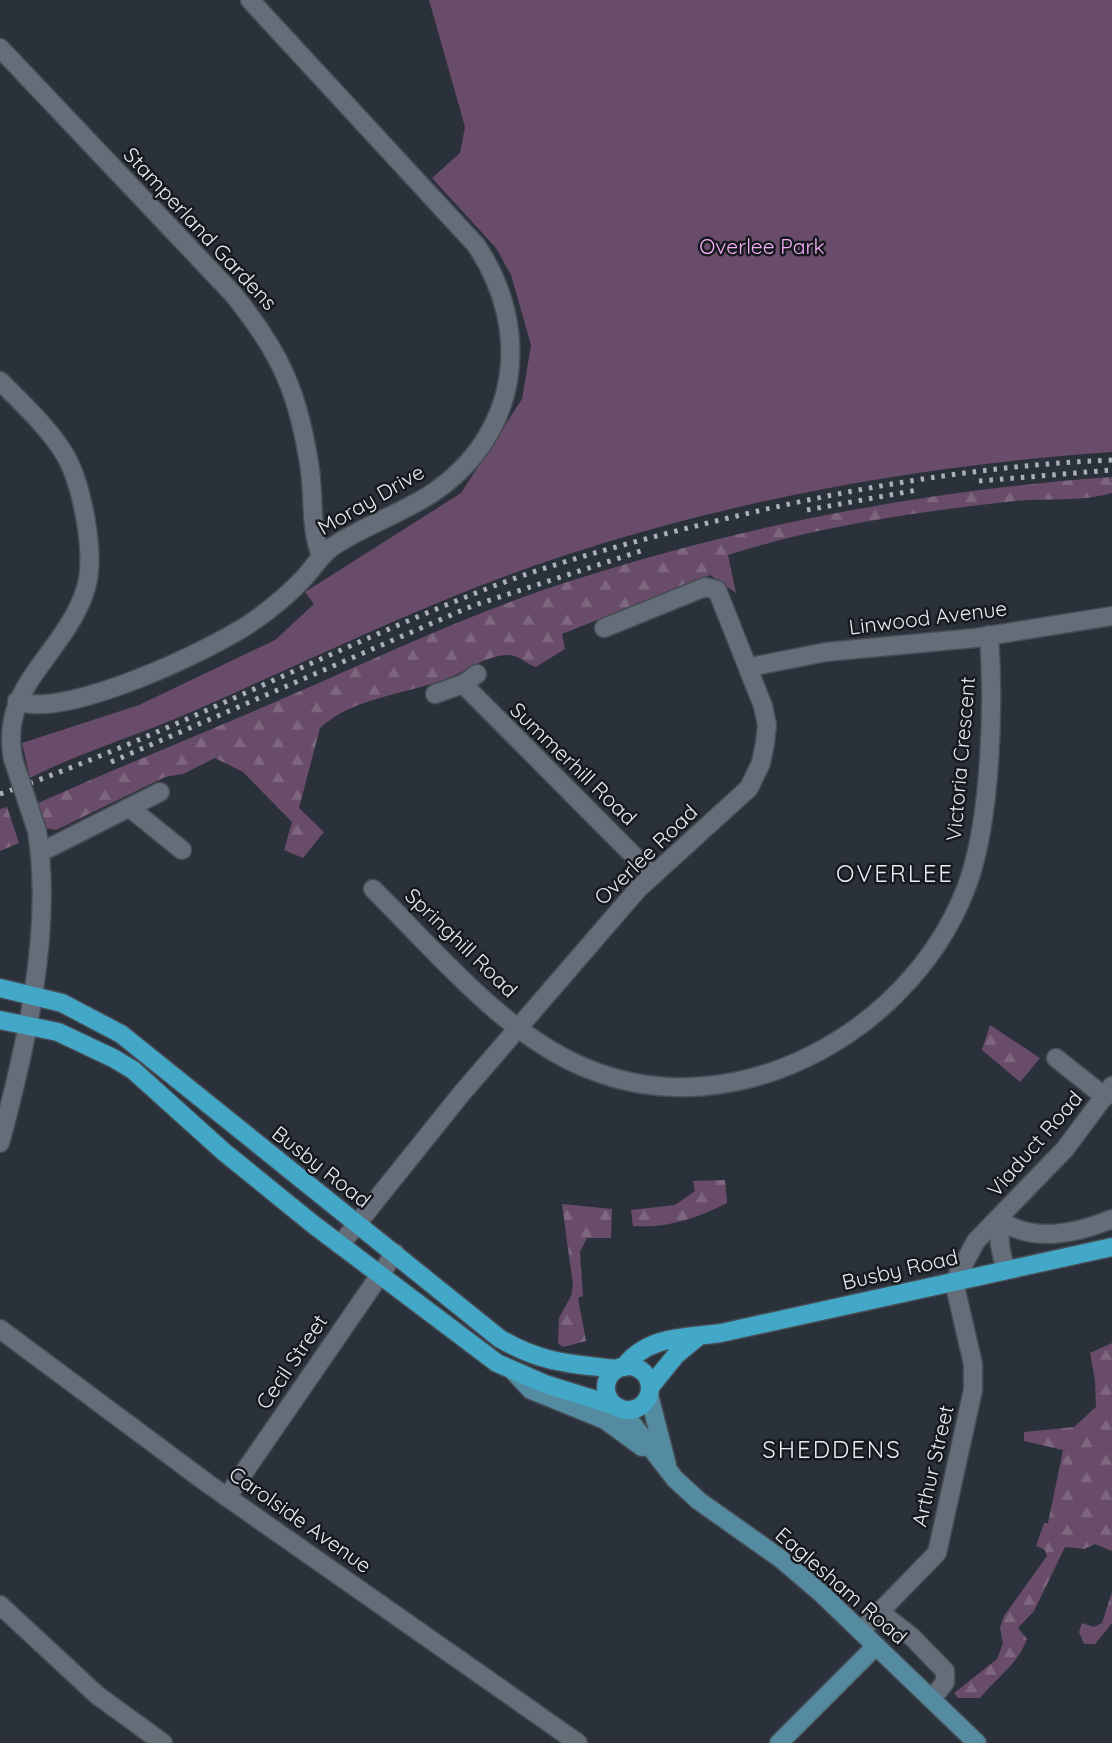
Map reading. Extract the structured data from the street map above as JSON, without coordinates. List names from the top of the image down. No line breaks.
{"streets":{"main road":["Busby Road","Eaglesham Road"],"street":["Stamperland Gardens","Moray Drive","Linwood Avenue","Victoria Crescent","Summerhill Road","Overlee Road","Springhill Road","Viaduct Road","Cecil Street","Arthur Street","Carolside Avenue"]},"crossings":[["Stamperland Gardens","Moray Drive"],["Linwood Avenue","Victoria Crescent"],["Linwood Avenue","Overlee Road"],["Victoria Crescent","Overlee Road"],["Victoria Crescent","Springhill Road"],["Summerhill Road","Overlee Road"],["Overlee Road","Springhill Road"],["Overlee Road","Busby Road"],["Viaduct Road","Busby Road"],["Viaduct Road","Arthur Street"],["Busby Road","Cecil Street"],["Busby Road","Arthur Street"],["Busby Road","Eaglesham Road"],["Cecil Street","Carolside Avenue"],["Arthur Street","Eaglesham Road"]],"districts":["OVERLEE","SHEDDENS"],"parks":["Overlee Park"]}
